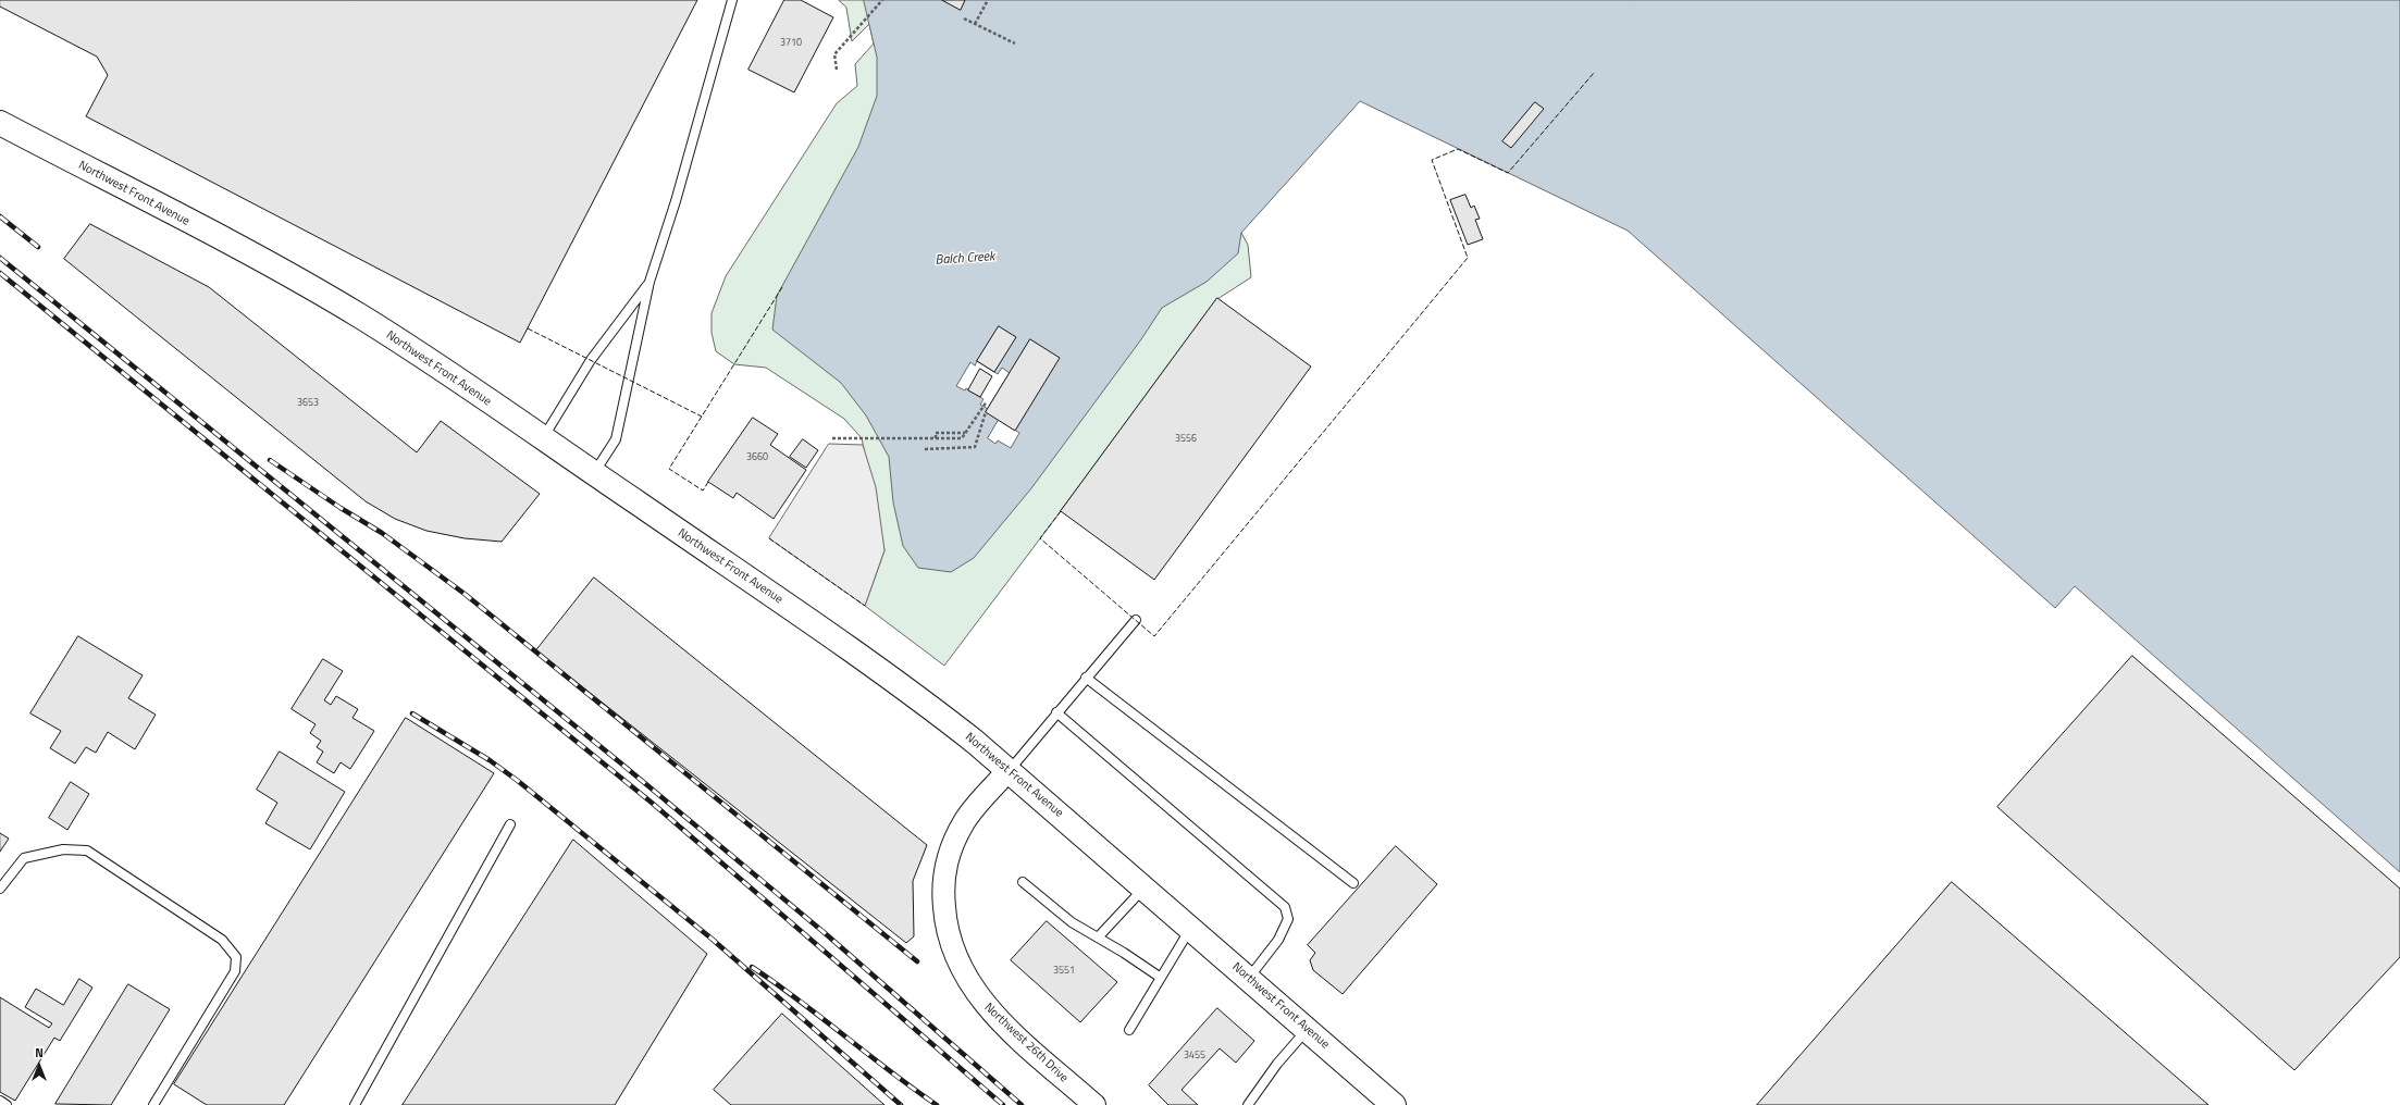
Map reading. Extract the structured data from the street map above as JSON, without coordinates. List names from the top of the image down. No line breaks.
{"streets":{"main road":["Northwest Front Avenue"],"street":["Northwest 26th Drive"]},"crossings":[["Northwest Front Avenue","Northwest 26th Drive"]],"water":["Balch Creek"],"house_numbers":["3710","3653","3556","3660","3551","3455"],"north":"top"}
